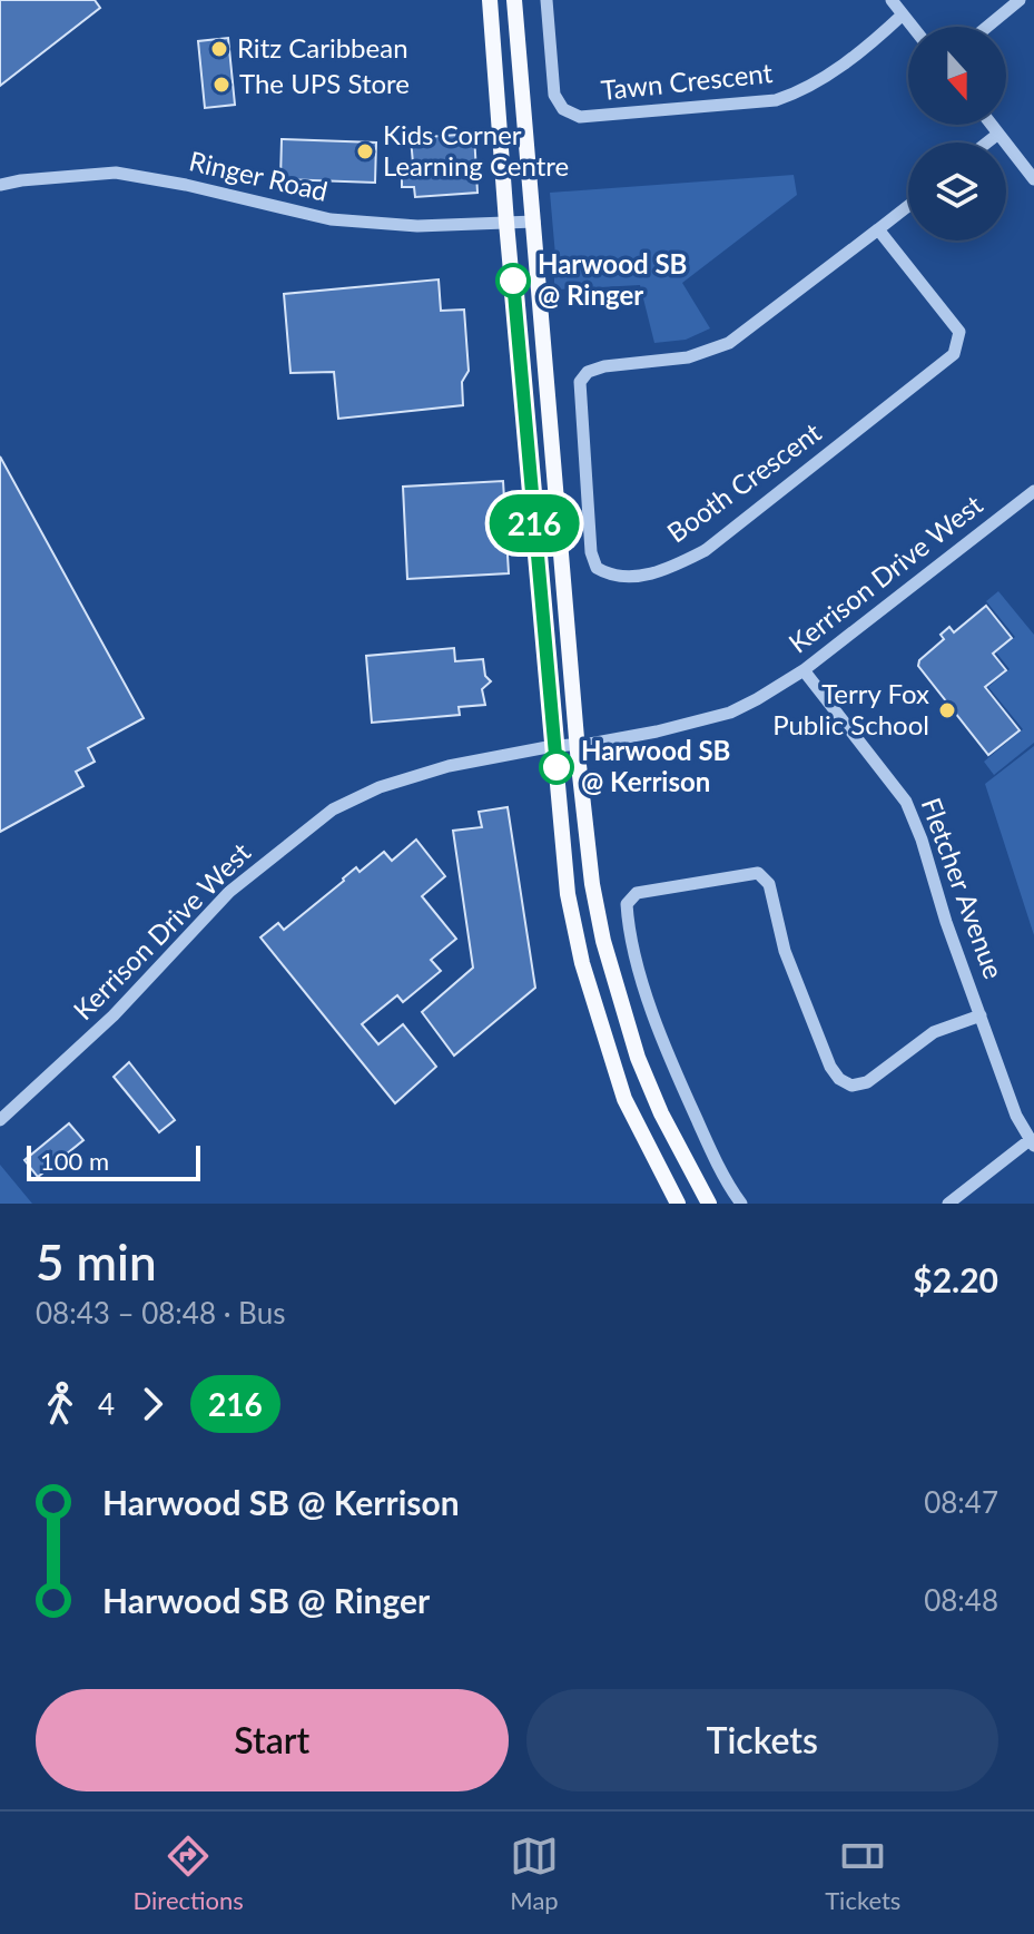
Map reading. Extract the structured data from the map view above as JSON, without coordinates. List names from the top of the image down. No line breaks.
{"streets":{"street":["Tawn Crescent","Ringer Road","Booth Crescent","Kerrison Drive West","Fletcher Avenue"]},"crossings":[["Kerrison Drive West","Fletcher Avenue"]],"places":["Ritz Caribbean","The UPS Store","Kids Corner Learning Centre","Harwood SB @ Ringer","Terry Fox Public School","Harwood SB @ Kerrison"],"lines":["bus line 216"],"scale_bar":"100 m","north":"bottom","page":{"on_map":"216","scale":"100 m","heading":["5 min","08:43 – 08:48 · Bus","$2.20"],"legs":["4","216"],"list":[{"name":"Harwood SB @ Kerrison","value":"08:47"},{"name":"Harwood SB @ Ringer","value":"08:48"}],"buttons":["Start","Tickets"],"tabs":["Directions","Map","Tickets"]}}
